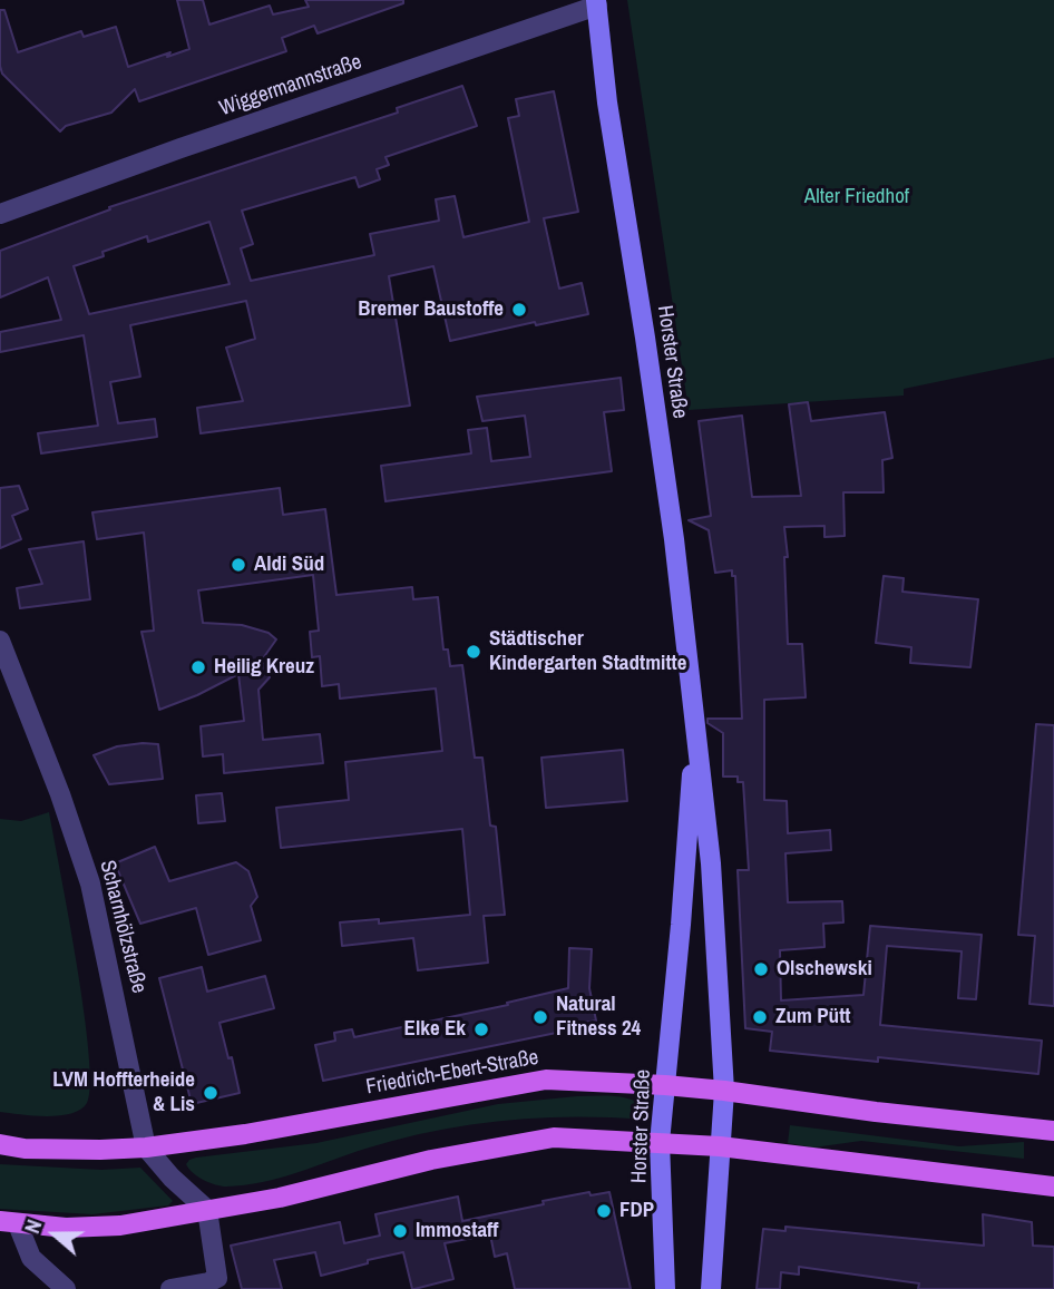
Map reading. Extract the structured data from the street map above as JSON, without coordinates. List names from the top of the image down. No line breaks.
{"streets":{"main road":["Horster Straße","Friedrich-Ebert-Straße"],"street":["Wiggermannstraße","Scharnhölzstraße"]},"crossings":[["Wiggermannstraße","Horster Straße"],["Horster Straße","Friedrich-Ebert-Straße"],["Scharnhölzstraße","Friedrich-Ebert-Straße"]],"parks":["Alter Friedhof"],"places":["Bremer Baustoffe","Aldi Süd","Städtischer Kindergarten Stadtmitte","Heilig Kreuz","Olschewski","Natural Fitness 24","Zum Pütt","Elke Ek","LVM Hoffterheide & Lis","FDP","Immostaff"],"north":"left"}
